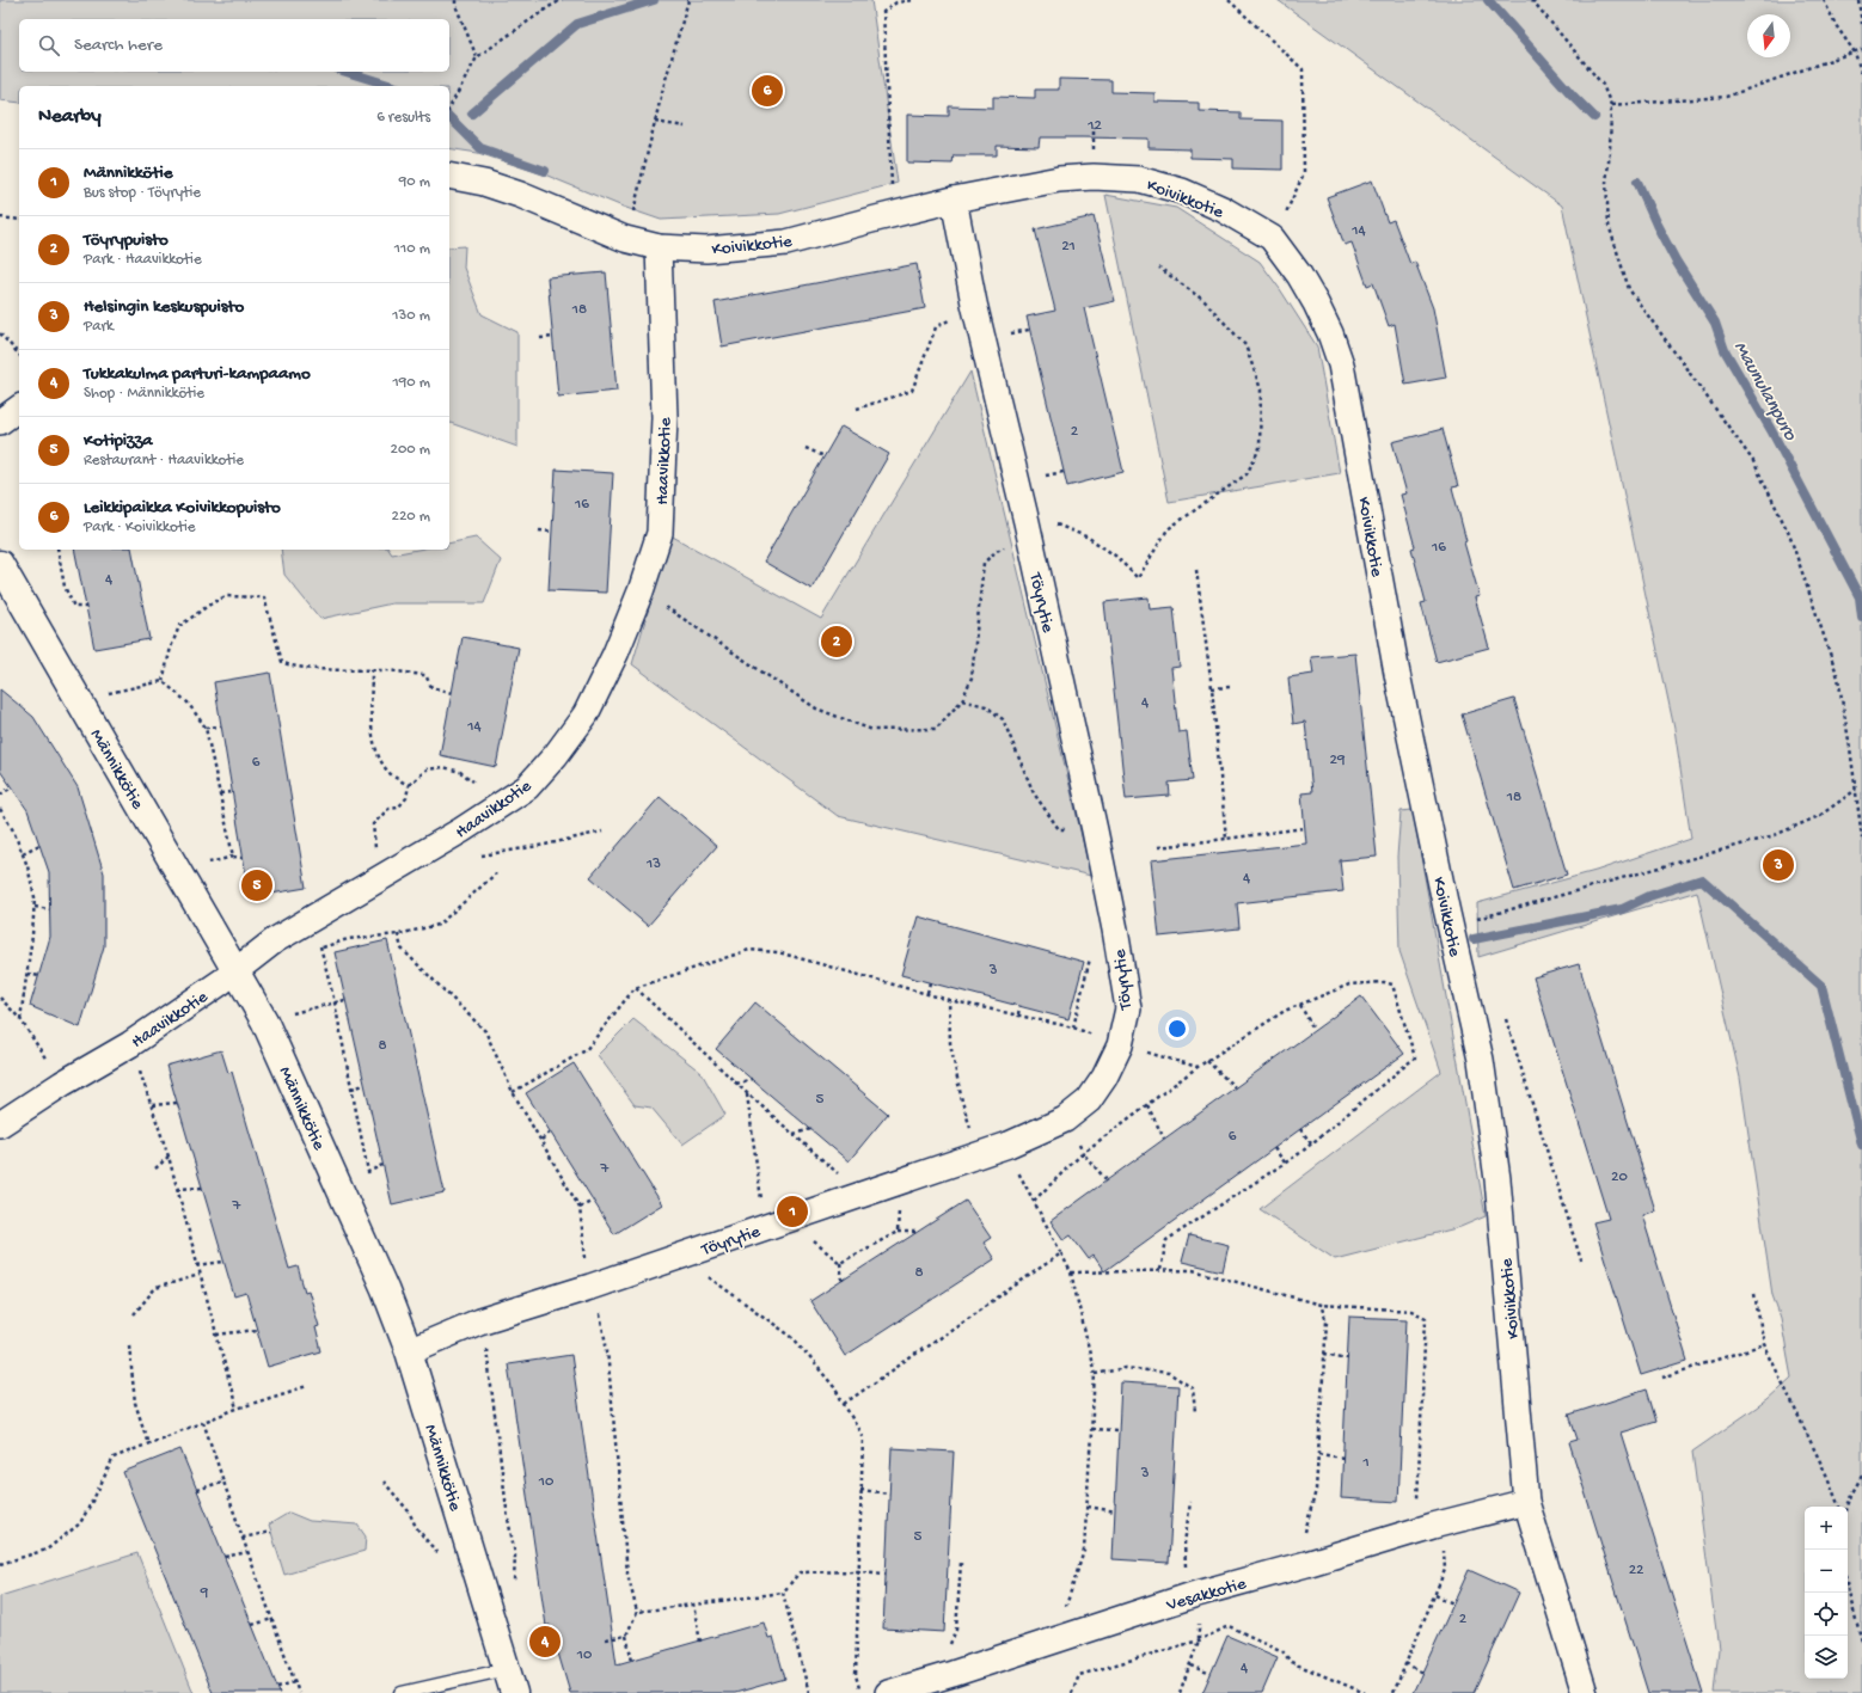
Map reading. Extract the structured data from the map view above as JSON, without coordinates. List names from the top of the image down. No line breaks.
{"streets":{"street":["Koivikkotie","Haavikkotie","Töyrytie","Männikkötie","Vesakkotie"]},"crossings":[["Koivikkotie","Haavikkotie"],["Koivikkotie","Töyrytie"],["Koivikkotie","Vesakkotie"],["Haavikkotie","Männikkötie"],["Töyrytie","Männikkötie"]],"water":["Maunulanpuro"],"house_numbers":["12","14","21","18","2","16","16","4","4","14","29","6","18","13","4","3","8","5","6","7","20","7","8","1","3","10","5","22","9","2","10","4"],"north":"bottom","page":{"search":"Search here","pins":["6","2","3","5","1","4"],"heading":["Nearby","6 results"],"list":[{"mark":"1","name":"Männikkötie","note":"Bus stop · Töyrytie","value":"90 m"},{"mark":"2","name":"Töyrypuisto","note":"Park · Haavikkotie","value":"110 m"},{"mark":"3","name":"Helsingin keskuspuisto","note":"Park","value":"130 m"},{"mark":"4","name":"Tukkakulma parturi-kampaamo","note":"Shop · Männikkötie","value":"190 m"},{"mark":"5","name":"Kotipizza","note":"Restaurant · Haavikkotie","value":"200 m"},{"mark":"6","name":"Leikkipaikka Koivikkopuisto","note":"Park · Koivikkotie","value":"220 m"}],"map_buttons":["+","−"]}}
